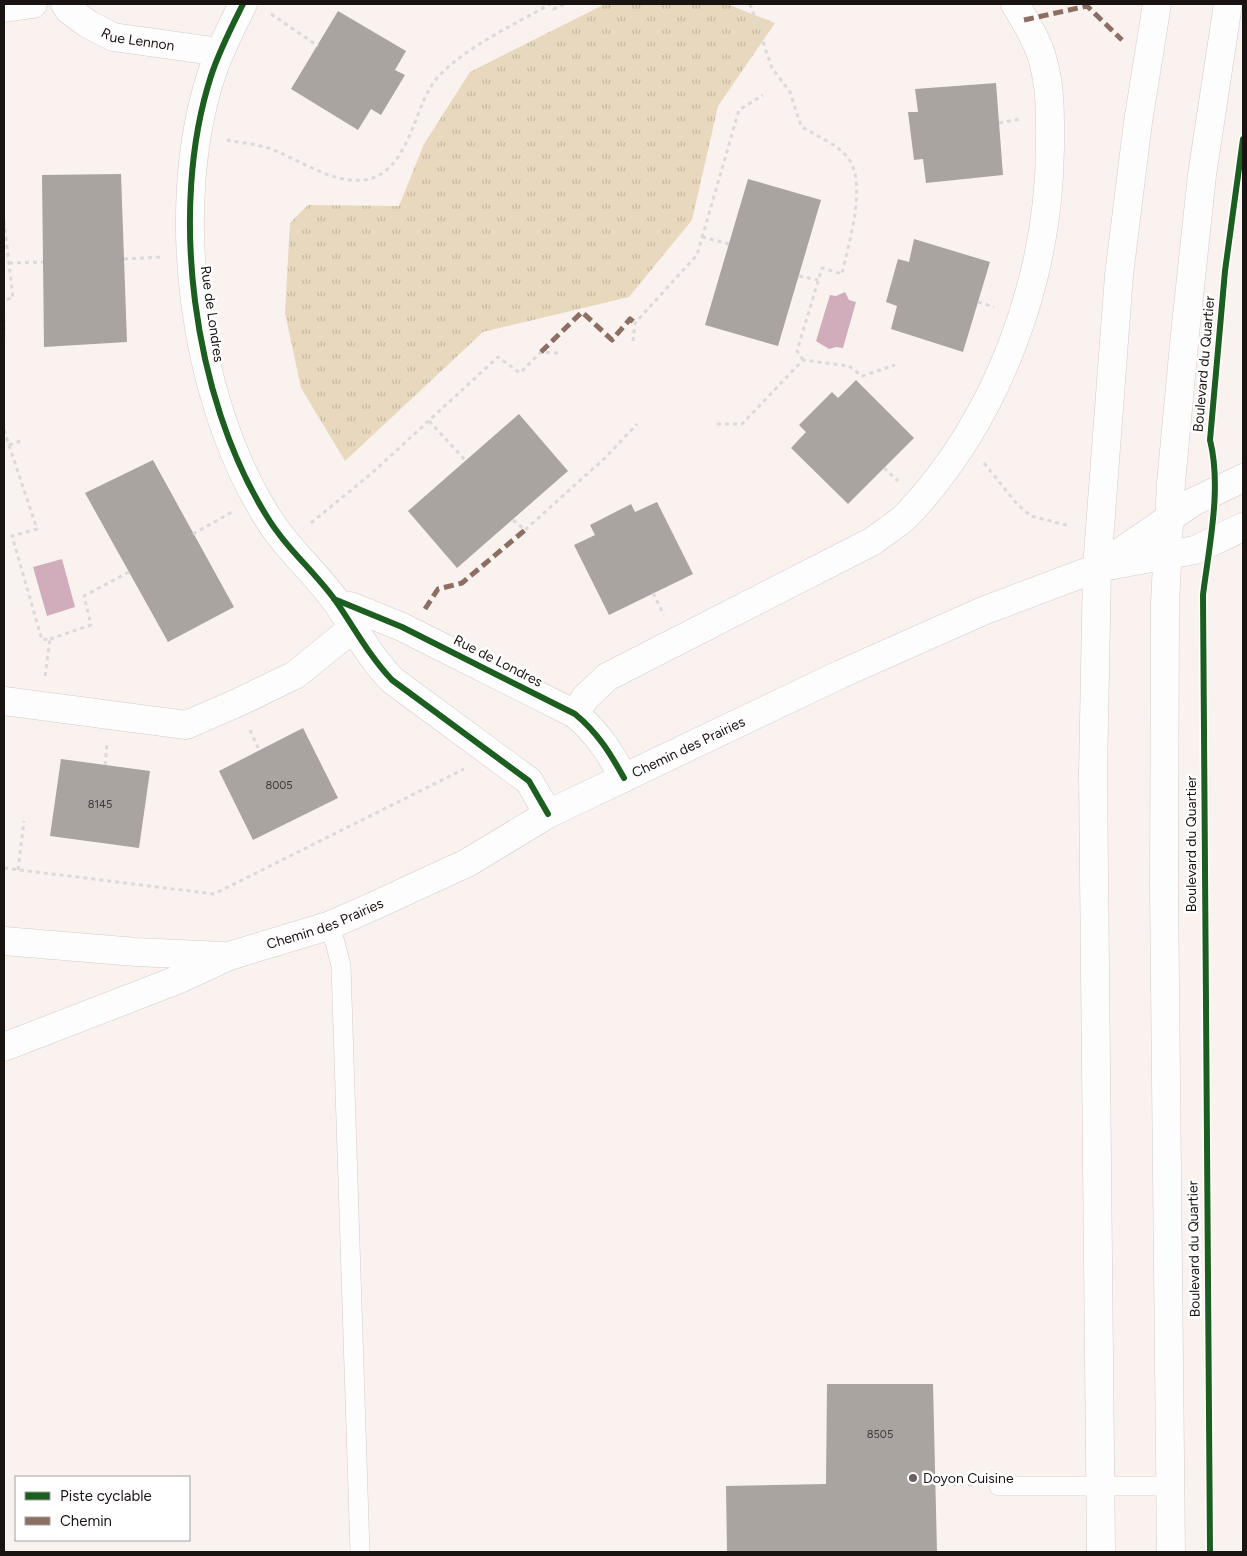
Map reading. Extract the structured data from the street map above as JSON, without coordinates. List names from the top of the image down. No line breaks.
{"streets":{"street":["Rue Lennon","Rue de Londres","Boulevard du Quartier","Chemin des Prairies"]},"crossings":[["Rue Lennon","Rue de Londres"],["Rue de Londres","Chemin des Prairies"],["Boulevard du Quartier","Chemin des Prairies"]],"places":["Doyon Cuisine"],"house_numbers":["8005","8145","8505"],"legend":["Piste cyclable","Chemin"]}
